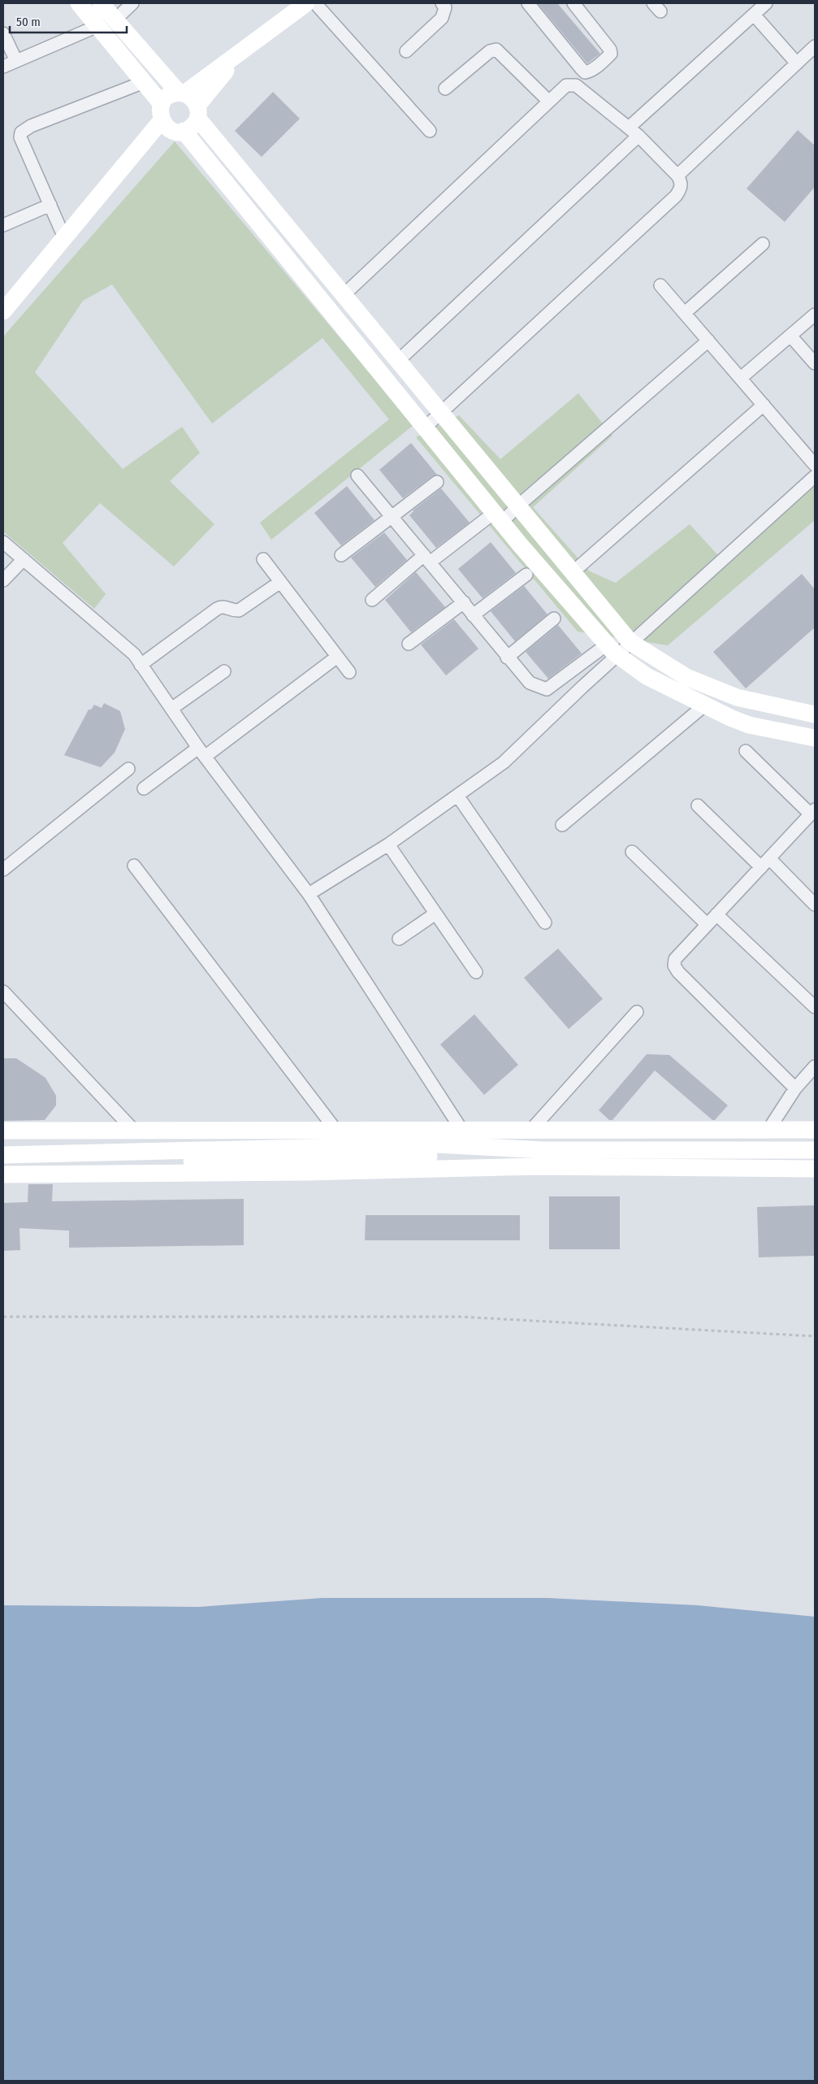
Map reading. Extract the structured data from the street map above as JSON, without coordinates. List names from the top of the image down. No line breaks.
{"scale_bar":"50 m"}
